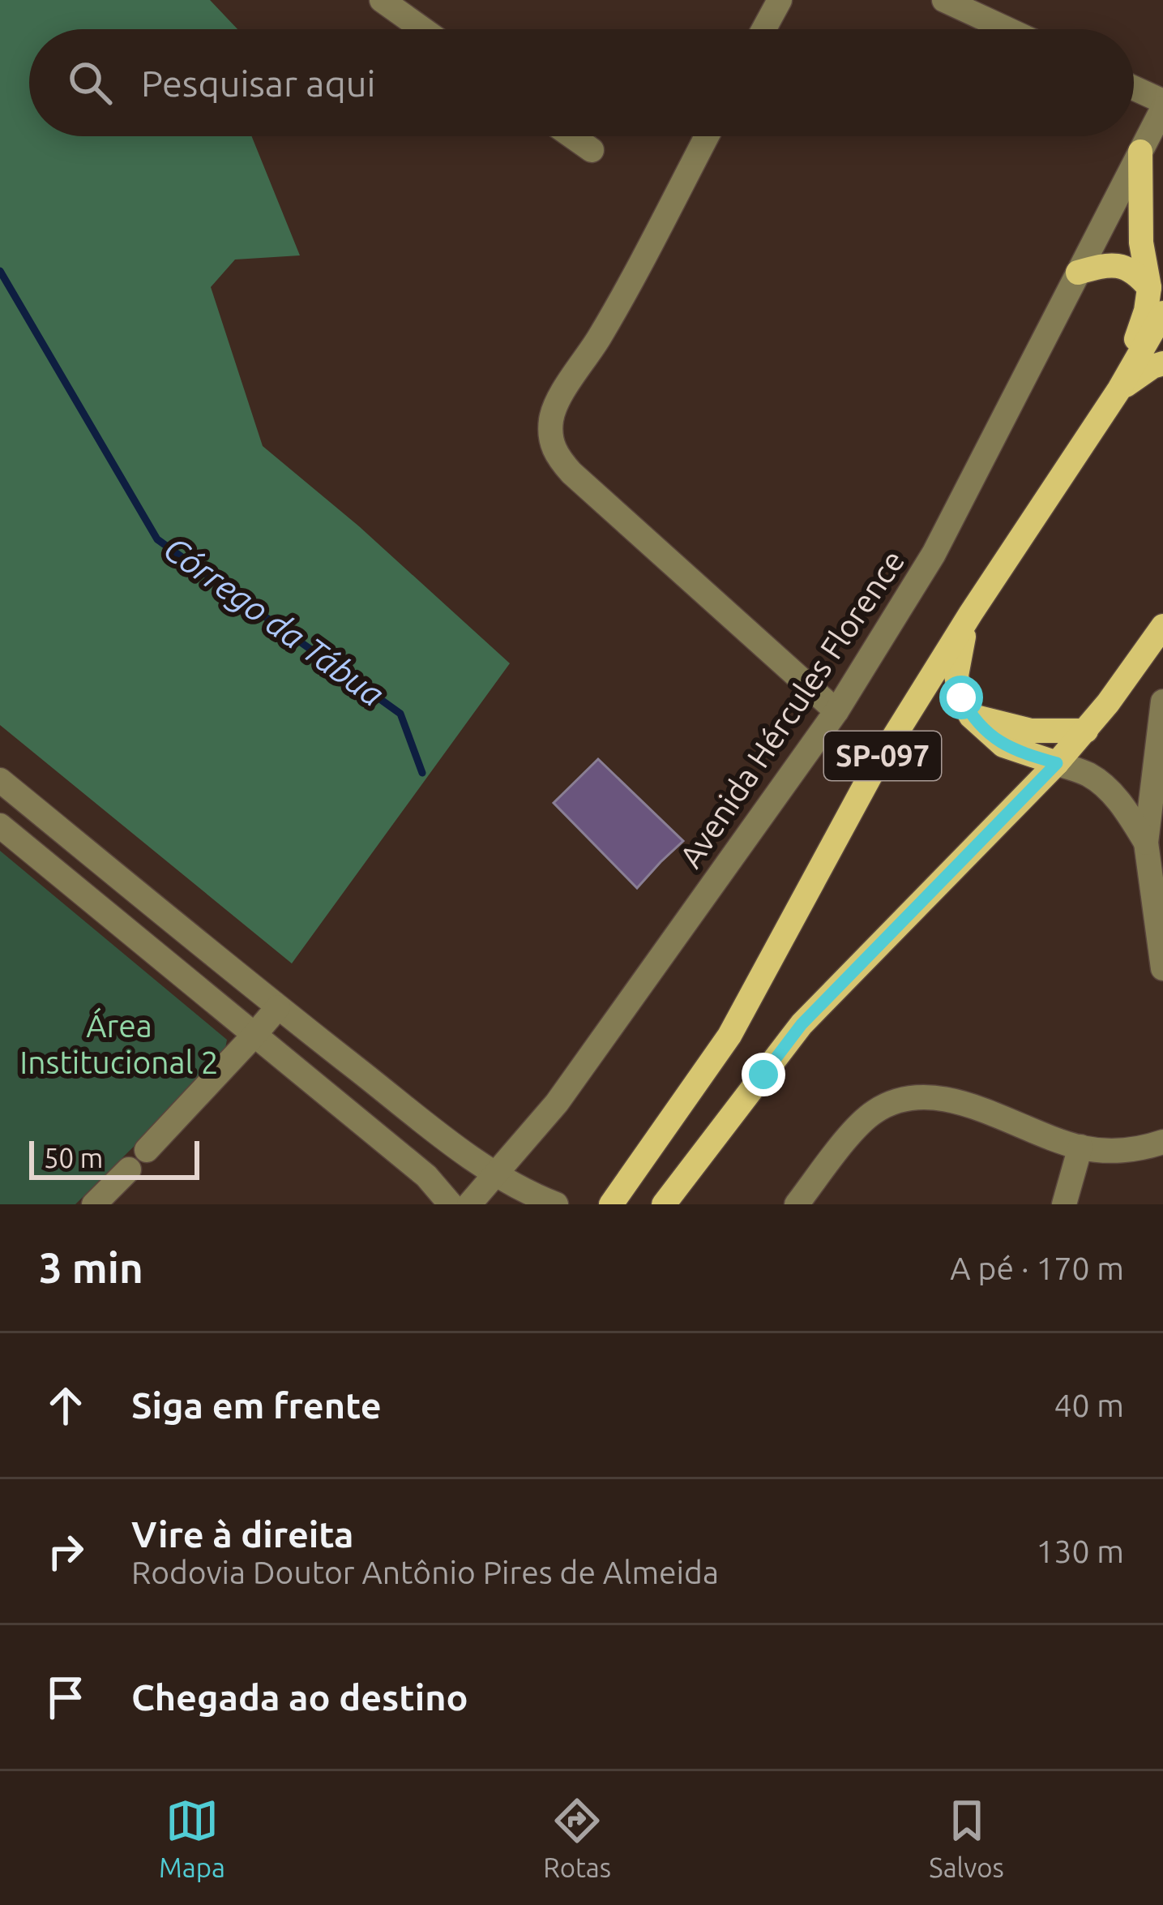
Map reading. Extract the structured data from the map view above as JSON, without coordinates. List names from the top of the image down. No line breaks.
{"streets":{"main road":["SP-097"],"street":["Avenida Hércules Florence"]},"water":["Córrego da Tábua"],"parks":["Área Institucional 2"],"scale_bar":"50 m","page":{"search":"Pesquisar aqui","scale":"50 m","heading":["3 min","A pé · 170 m"],"list":[["Siga em frente","40 m"],["Vire à direita","Rodovia Doutor Antônio Pires de Almeida","130 m"],"Chegada ao destino"],"nav":["Mapa","Rotas","Salvos"]}}
